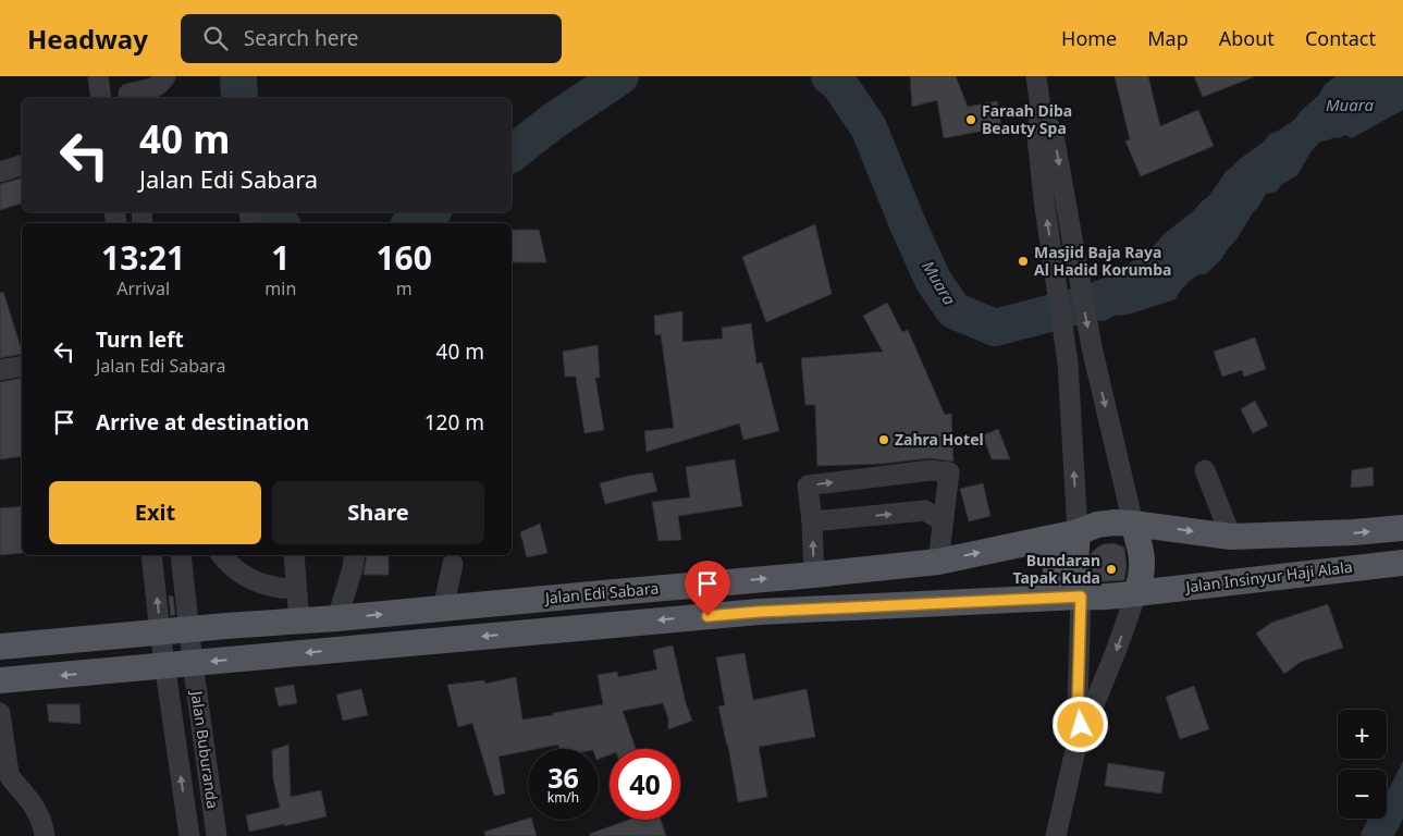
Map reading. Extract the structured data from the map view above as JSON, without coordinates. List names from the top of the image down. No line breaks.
{"streets":{"main road":["Jalan Insinyur Haji Alala","Jalan Edi Sabara"],"street":["Jalan Buburanda"]},"crossings":[["Jalan Insinyur Haji Alala","Jalan Edi Sabara"],["Jalan Edi Sabara","Jalan Buburanda"]],"water":["Muara"],"places":["Faraah Diba Beauty Spa","Masjid Baja Raya Al Hadid Korumba","Zahra Hotel","Bundaran Tapak Kuda"],"page":{"header":"Headway","search":"Search here","nav":["Home","Map","About","Contact"],"turn":["40 m","Jalan Edi Sabara"],"eta":["13:21","Arrival","1","min","160","m"],"list":[{"name":"Turn left","note":"Jalan Edi Sabara","value":"40 m"},{"name":"Arrive at destination","value":"120 m"}],"buttons":["Exit","Share"],"map_buttons":["+","−"],"speed":"36 km/h","limit":"40"}}
